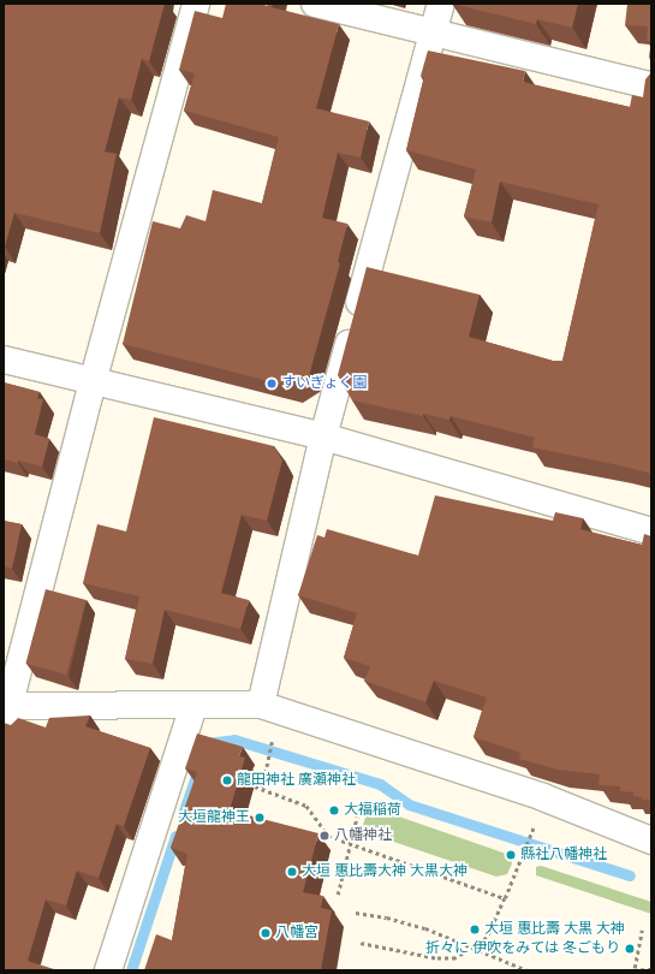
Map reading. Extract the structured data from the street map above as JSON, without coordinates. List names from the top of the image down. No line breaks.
{"places":["すいぎょく園","龍田神社 廣瀬神社","大福稲荷","大垣龍神王","八幡神社","縣社八幡神社","大垣 惠比壽大神 大黒大神","大垣 惠比壽 大黒 大神","八幡宮","折々に 伊吹をみては 冬ごもり"]}
